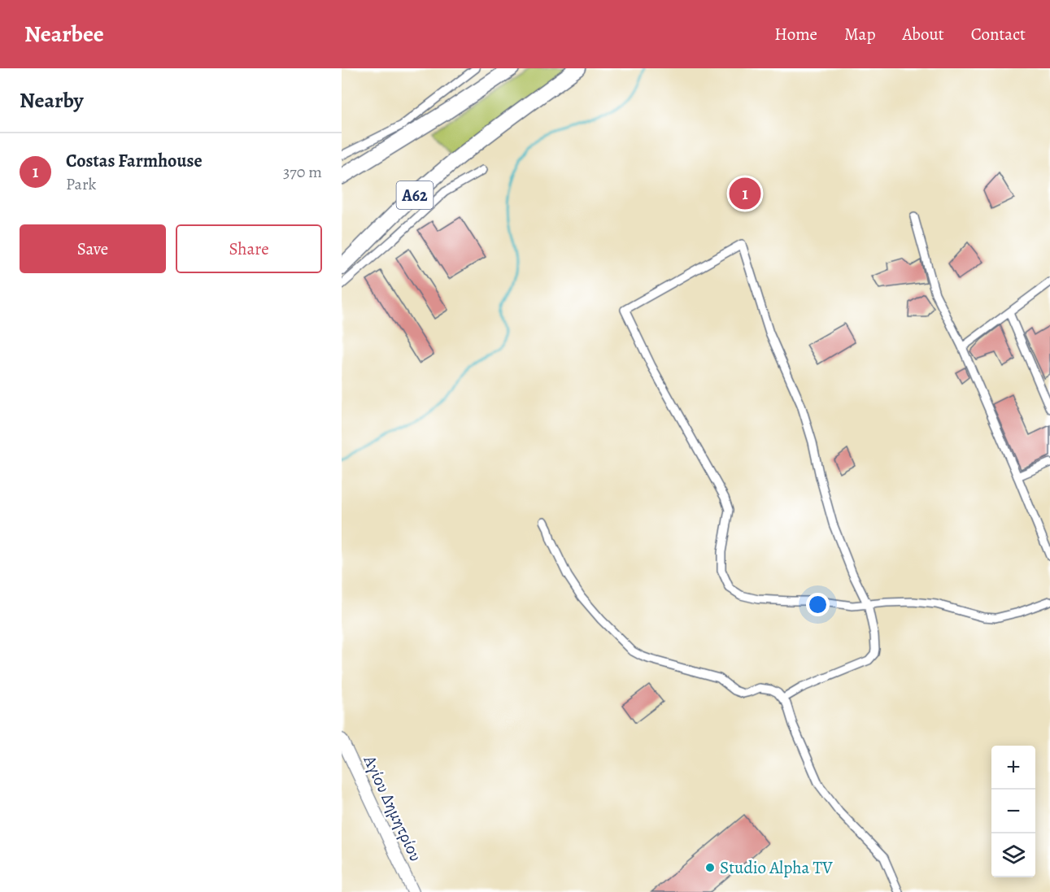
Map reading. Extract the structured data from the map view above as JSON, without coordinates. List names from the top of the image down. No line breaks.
{"streets":{"highway":["Α62"],"main road":["Αγίου Δημητρίου"]},"places":["Studio Alpha TV"],"page":{"header":"Nearbee","nav":["Home","Map","About","Contact"],"heading":"Nearby","list":[{"mark":"1","name":"Costas Farmhouse","note":"Park","value":"370 m"}],"pins":"1","buttons":["Save","Share"],"map_buttons":["+","−"]}}
